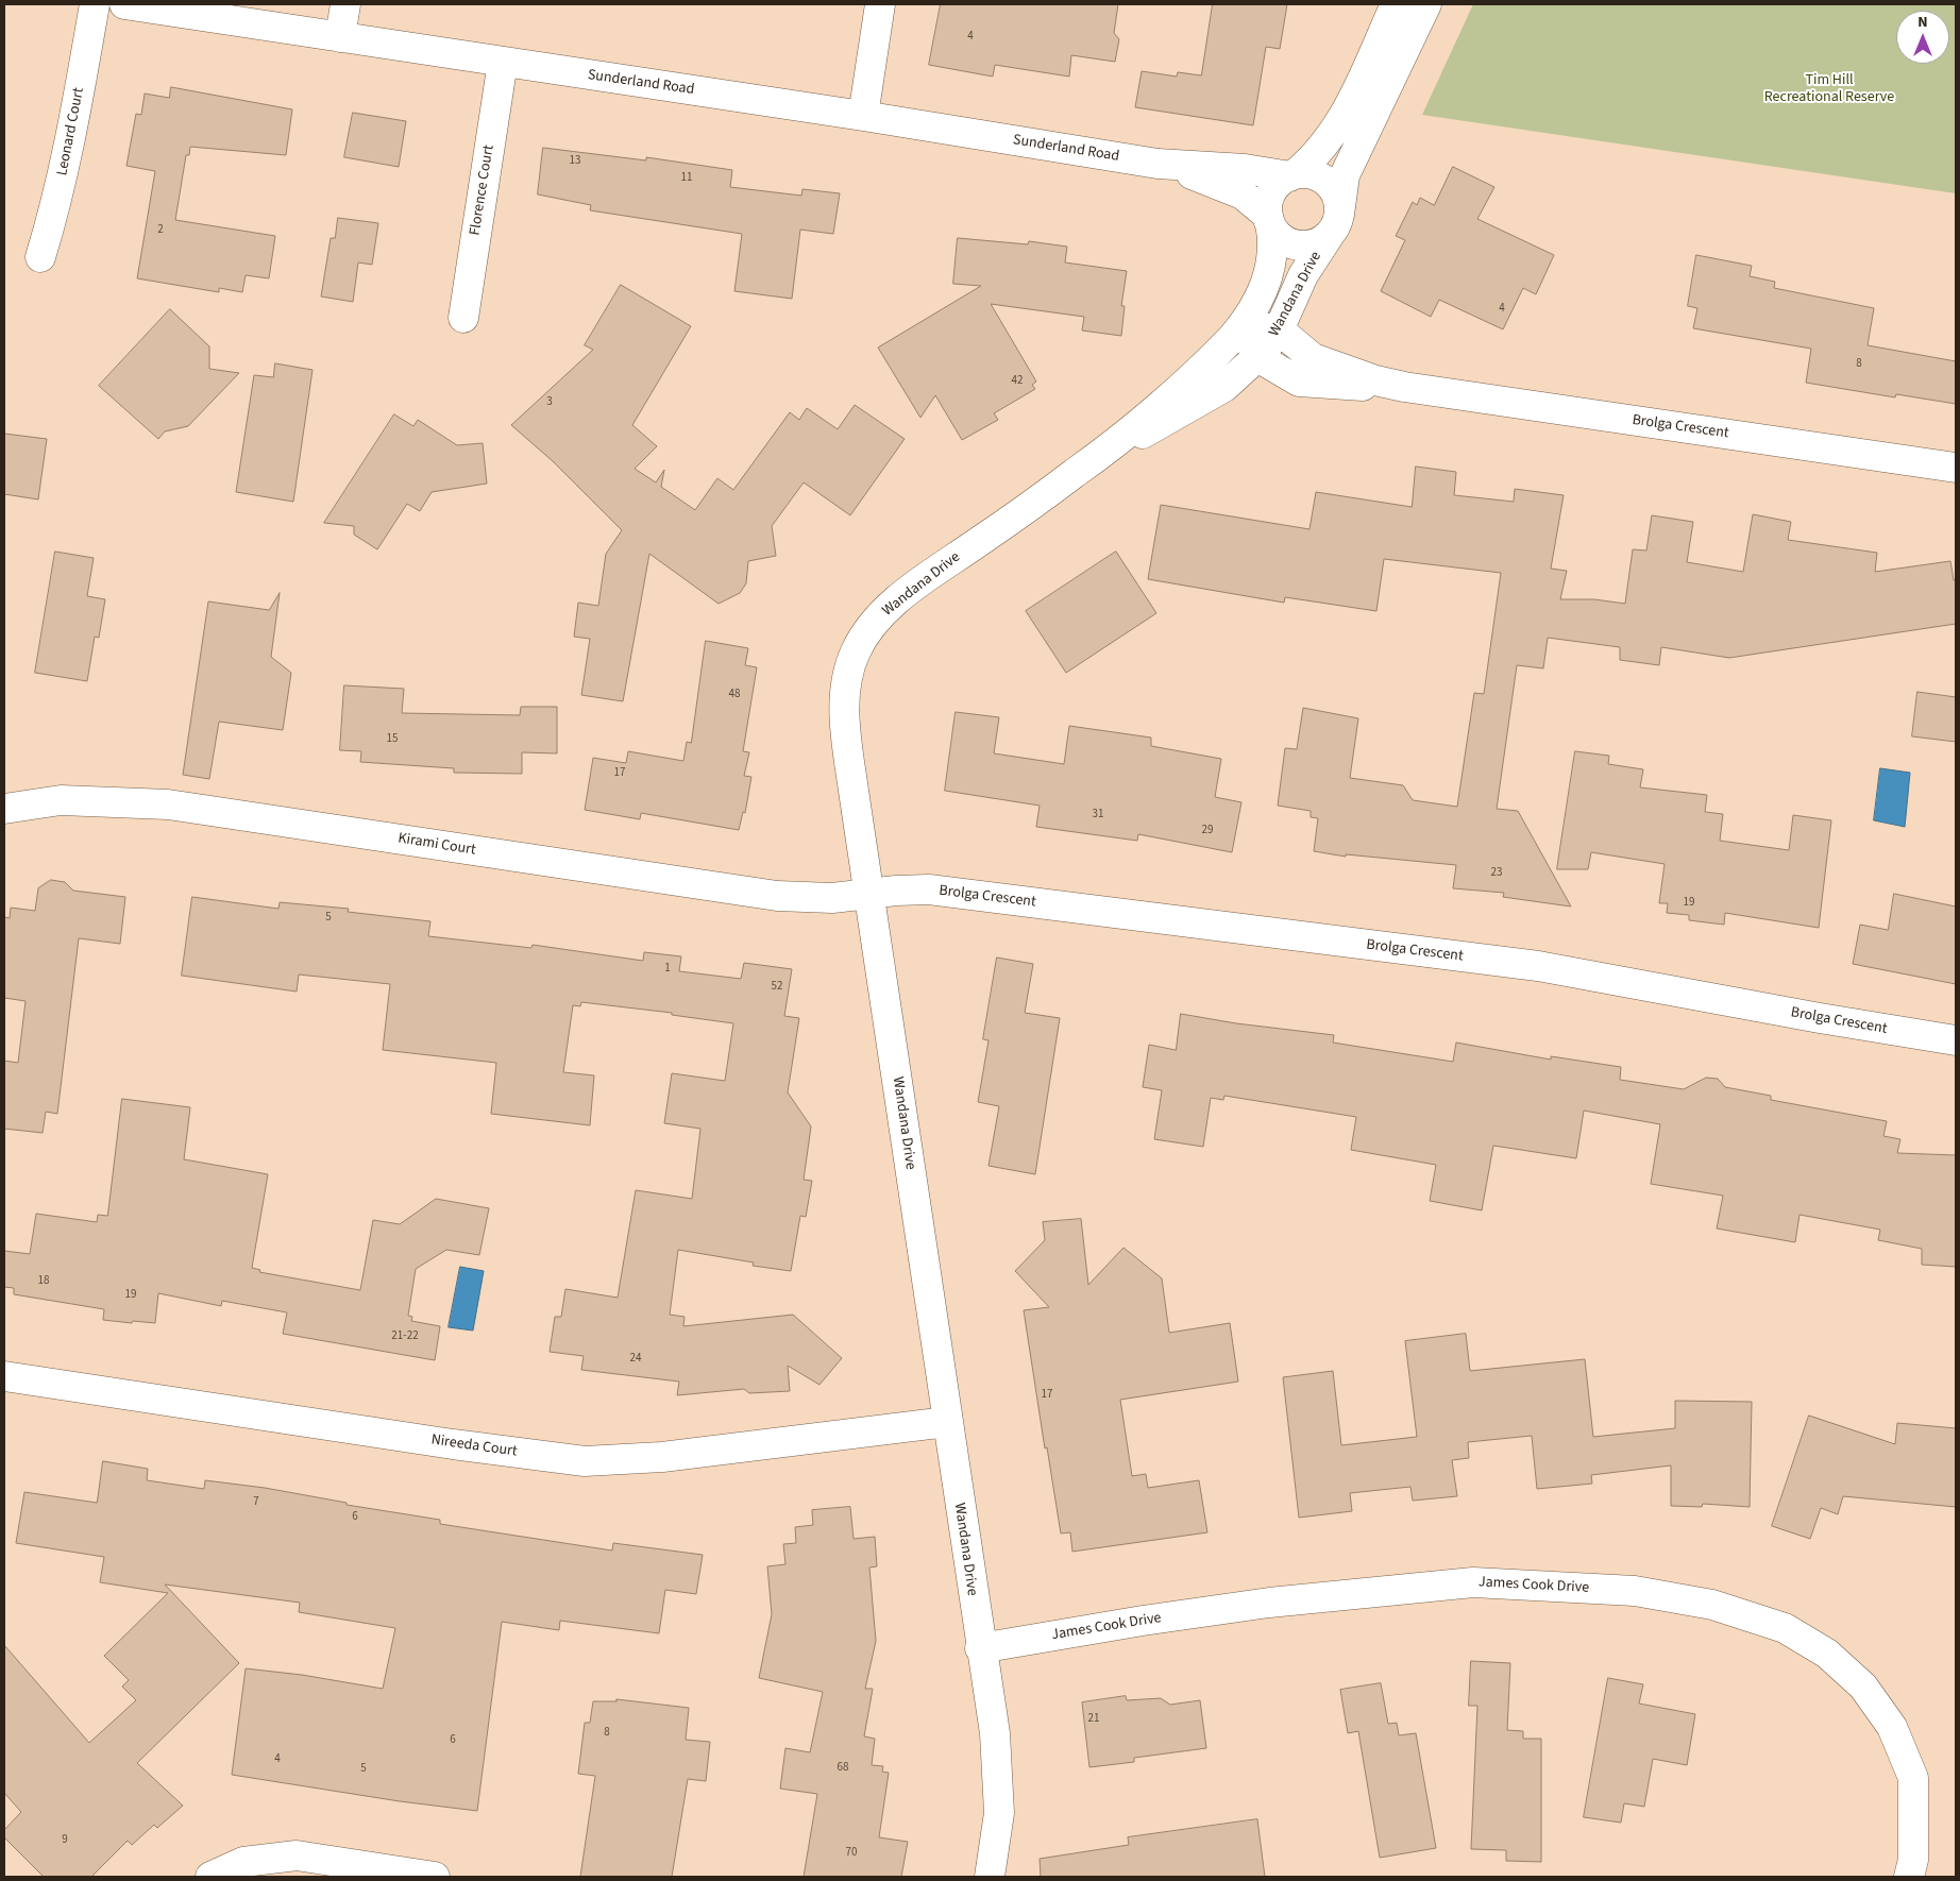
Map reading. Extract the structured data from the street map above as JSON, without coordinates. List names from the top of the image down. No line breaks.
{"streets":{"street":["Sunderland Road","Leonard Court","Florence Court","Wandana Drive","Brolga Crescent","Kirami Court","Nireeda Court","James Cook Drive"]},"crossings":[["Sunderland Road","Florence Court"],["Sunderland Road","Wandana Drive"],["Wandana Drive","Brolga Crescent"],["Wandana Drive","Kirami Court"],["Wandana Drive","Nireeda Court"],["Wandana Drive","James Cook Drive"],["Brolga Crescent","Kirami Court"]],"parks":["Tim Hill Recreational Reserve"],"house_numbers":["4","13","11","2","4","8","42","3","48","15","17","31","29","23","19","5","1","52","18","19","21-22","24","17","7","6","21","8","6","4","68","5","9","70"],"north":"top"}
